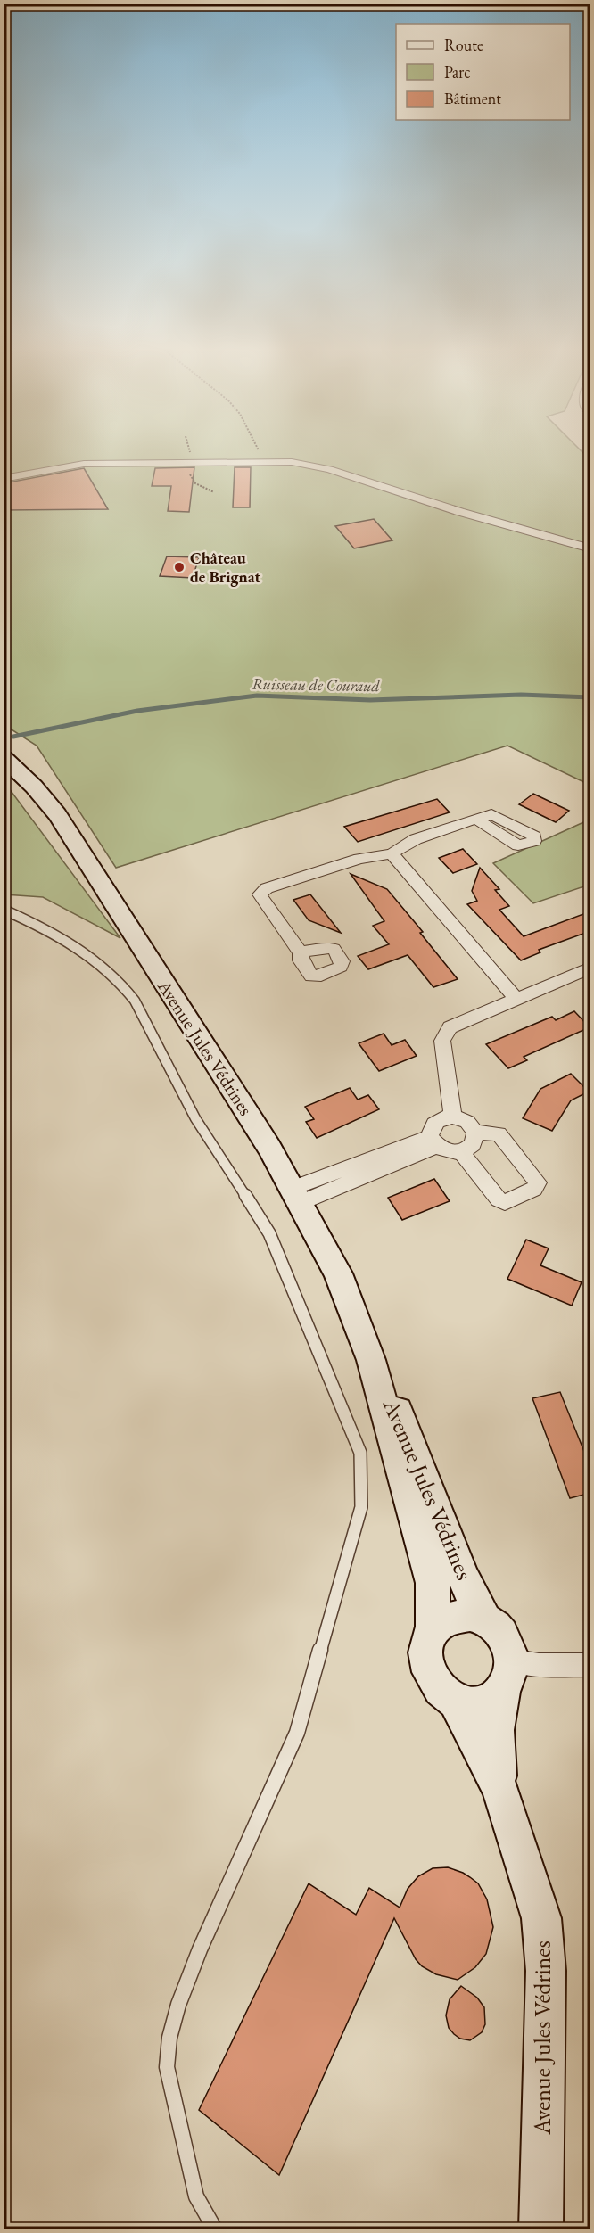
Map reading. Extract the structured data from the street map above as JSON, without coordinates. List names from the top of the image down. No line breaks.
{"streets":{"main road":["Avenue Jules Védrines"]},"water":["Ruisseau de Couraud"],"places":["Château de Brignat"],"legend":["Route","Parc","Bâtiment"]}
